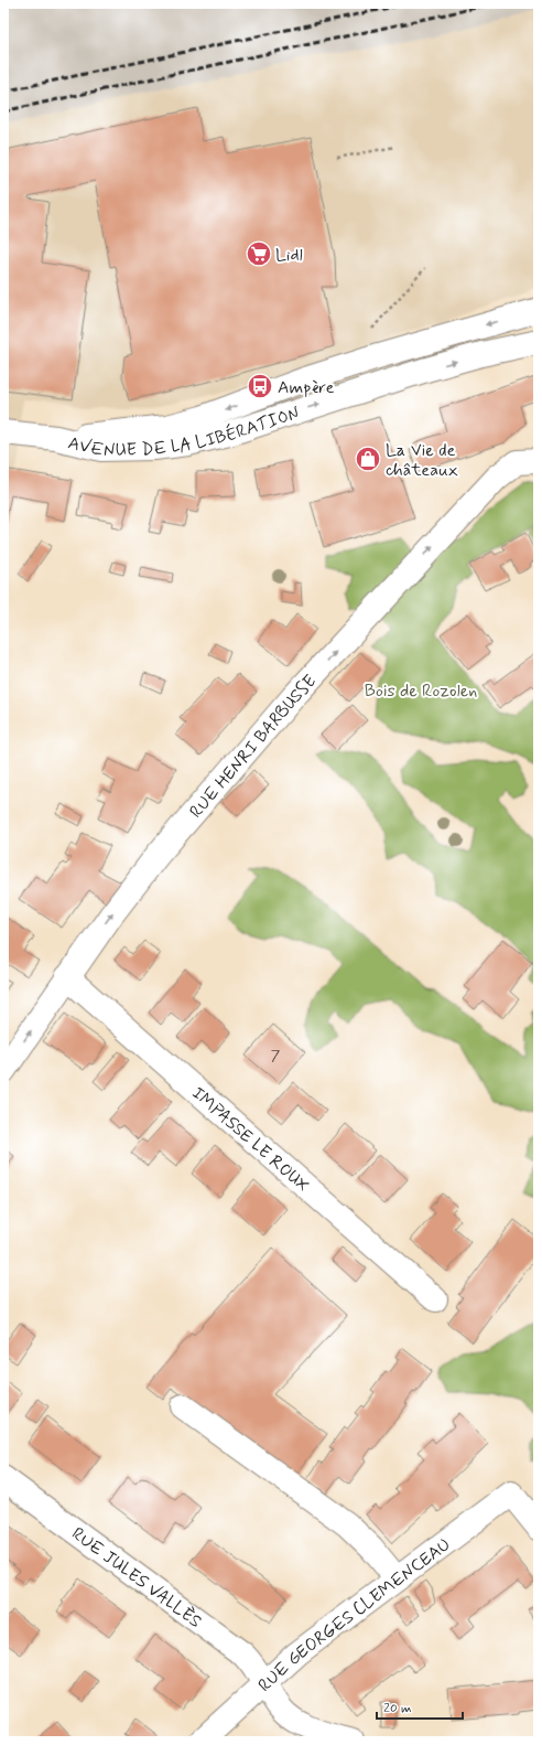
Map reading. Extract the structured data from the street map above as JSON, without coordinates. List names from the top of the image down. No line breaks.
{"streets":{"street":["AVENUE DE LA LIBÉRATION","RUE HENRI BARBUSSE","IMPASSE LE ROUX","RUE JULES VALLÈS","RUE GEORGES CLEMENCEAU"]},"crossings":[["RUE HENRI BARBUSSE","IMPASSE LE ROUX"],["RUE JULES VALLÈS","RUE GEORGES CLEMENCEAU"]],"one_way":["RUE HENRI BARBUSSE"],"parks":["Bois de Rozolen"],"places":{"supermarket":["Lidl"],"bus stop":["Ampère"],"shop":["La Vie de châteaux"]},"house_numbers":["7"],"scale_bar":"20 m"}
